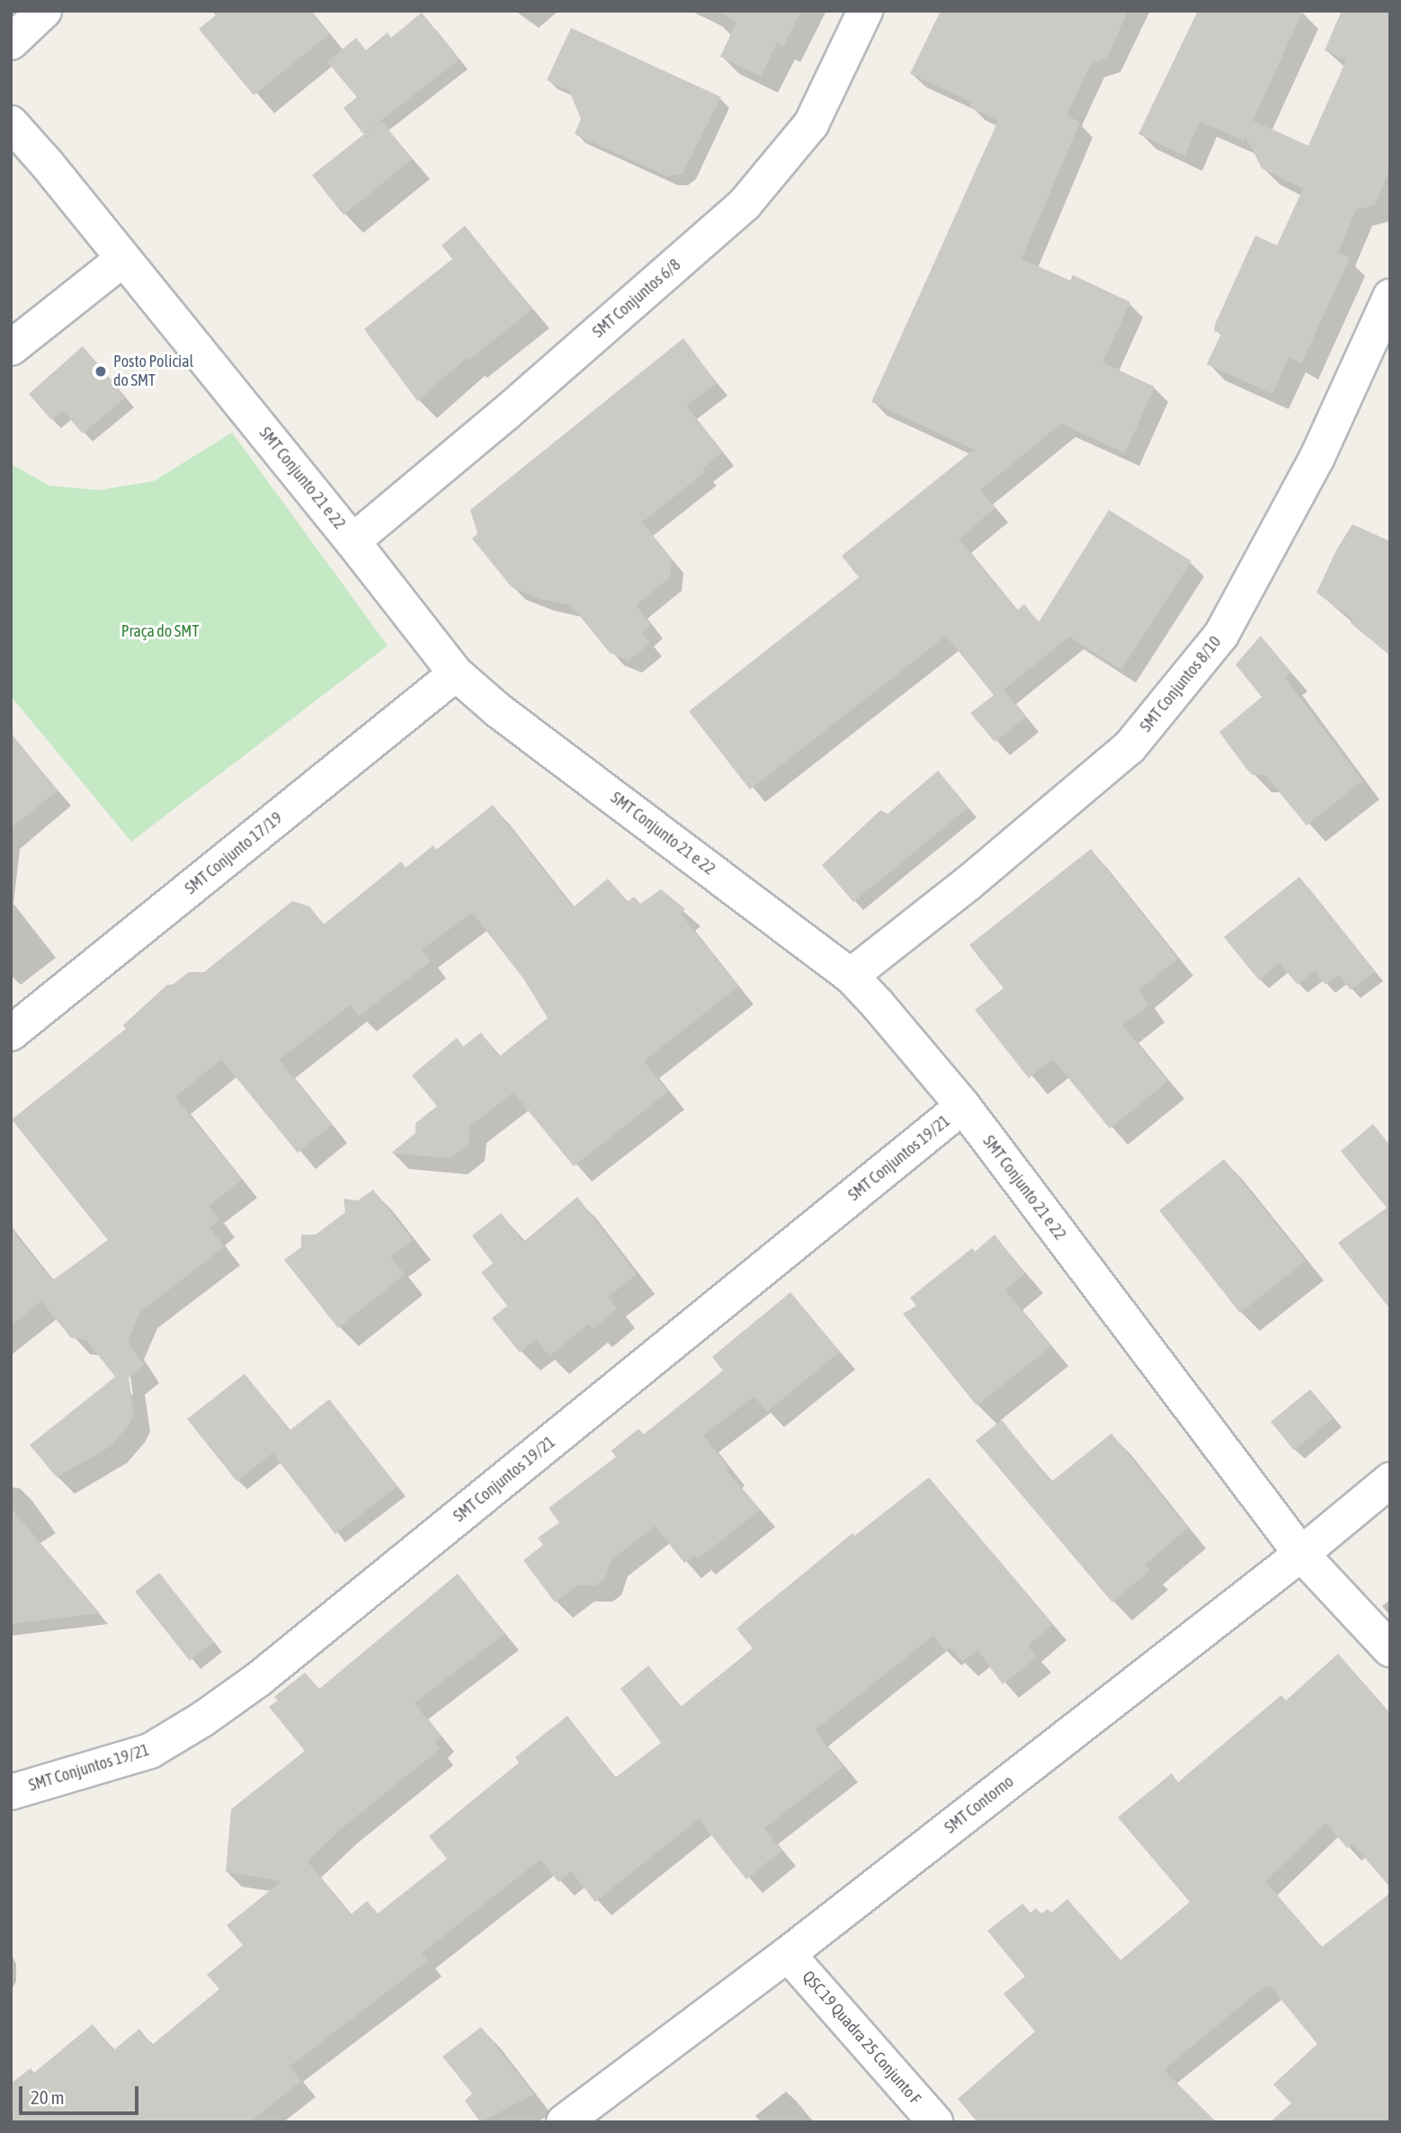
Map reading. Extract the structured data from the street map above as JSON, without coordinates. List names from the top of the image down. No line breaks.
{"streets":{"street":["SMT Conjuntos 6/8","SMT Conjunto 21 e 22","SMT Conjuntos 8/10","SMT Conjunto 17/19","SMT Conjuntos 19/21","SMT Contorno","QSC 19 Quadra 25 Conjunto F"]},"crossings":[["SMT Conjuntos 6/8","SMT Conjunto 21 e 22"],["SMT Conjunto 21 e 22","SMT Conjuntos 8/10"],["SMT Conjunto 21 e 22","SMT Conjunto 17/19"],["SMT Conjunto 21 e 22","SMT Conjuntos 19/21"],["SMT Conjunto 21 e 22","SMT Contorno"],["SMT Contorno","QSC 19 Quadra 25 Conjunto F"]],"parks":["Praça do SMT"],"places":["Posto Policial do SMT"],"scale_bar":"20 m"}
